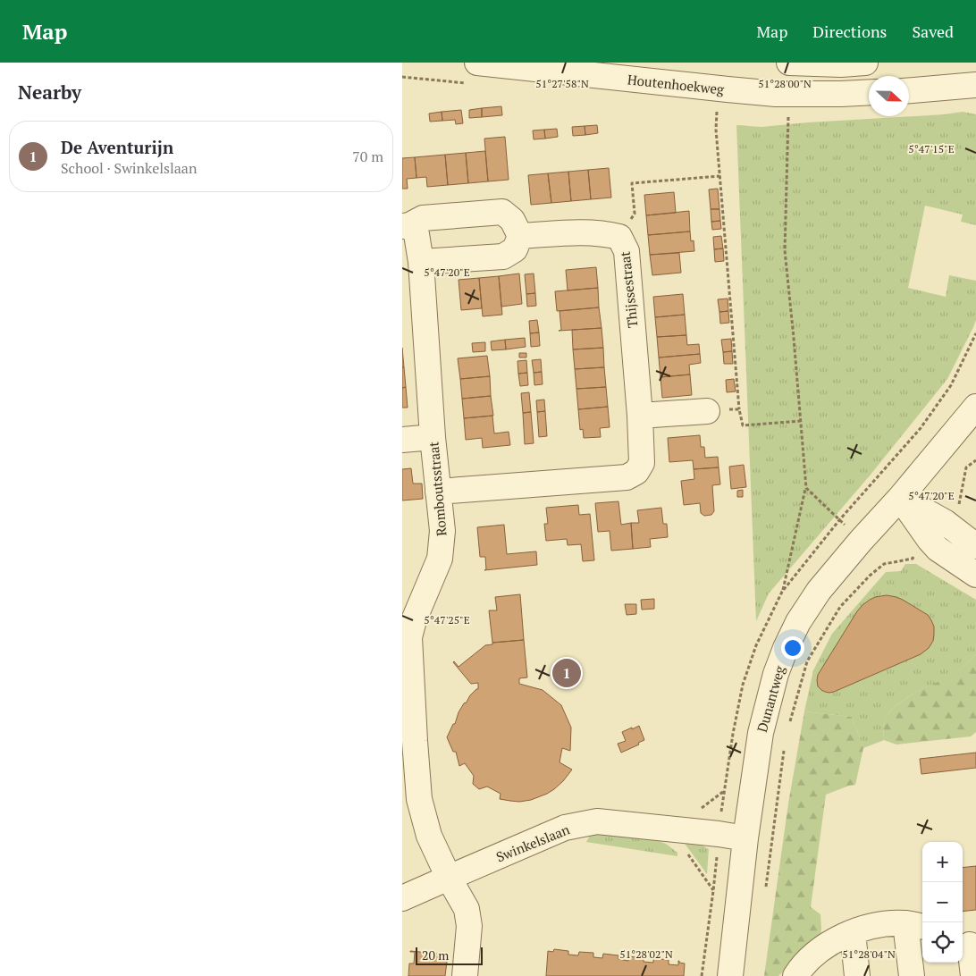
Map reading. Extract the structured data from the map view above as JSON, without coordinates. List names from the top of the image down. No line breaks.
{"streets":{"street":["Houtenhoekweg","Thijssestraat","Romboutsstraat","Dunantweg","Swinkelslaan"]},"crossings":[["Thijssestraat","Romboutsstraat"],["Romboutsstraat","Swinkelslaan"],["Dunantweg","Swinkelslaan"]],"scale_bar":"20 m","north":"right","page":{"header":"Map","nav":["Map","Directions","Saved"],"heading":"Nearby","list":[{"mark":"1","name":"De Aventurijn","note":"School · Swinkelslaan","value":"70 m"}],"pins":"1","map_buttons":["+","−"],"scale":"20 m"},"coordinates":["51°28'00\"N","51°27'58\"N","5°47'15\"E","5°47'20\"E","5°47'25\"E","51°28'02\"N","51°28'04\"N"]}
